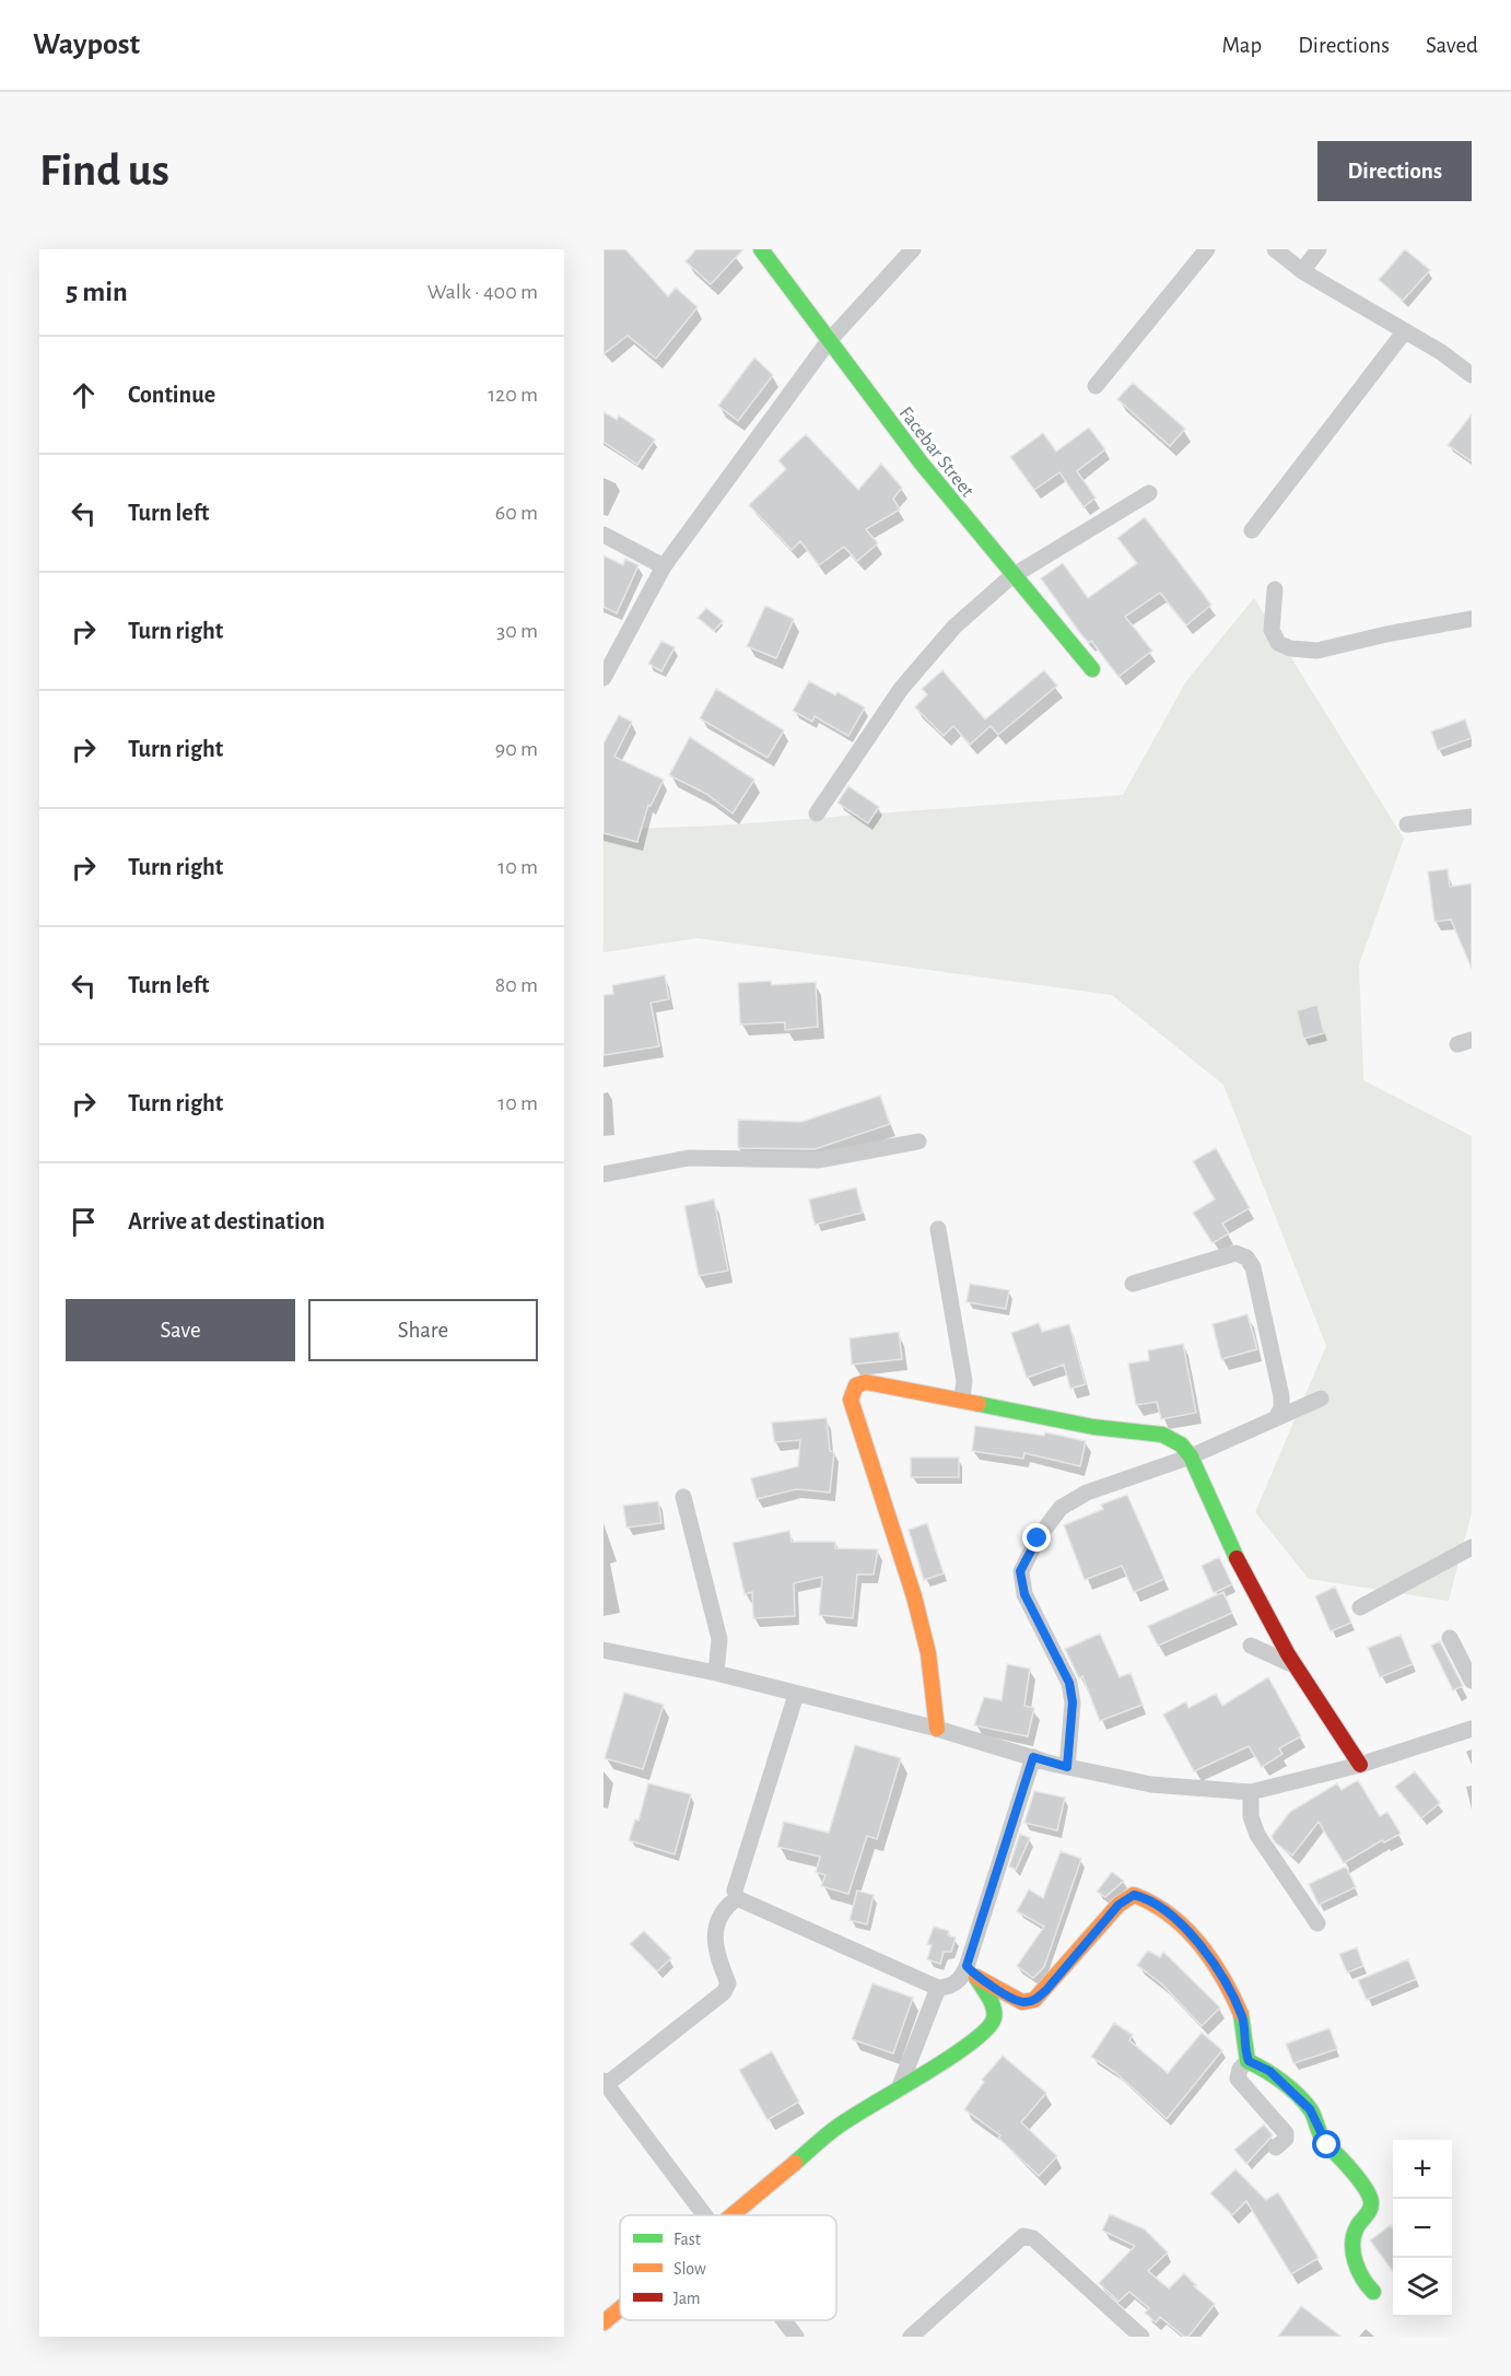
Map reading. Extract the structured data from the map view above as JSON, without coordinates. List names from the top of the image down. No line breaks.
{"streets":{"street":["Facebar Street"]},"legend":["Fast","Slow","Jam"],"page":{"header":"Waypost","nav":["Map","Directions","Saved"],"buttons":["Directions",["Save","Share"]],"title":"Find us","heading":["5 min","Walk · 400 m"],"list":[["Continue","120 m"],["Turn left","60 m"],["Turn right","30 m"],["Turn right","90 m"],["Turn right","10 m"],["Turn left","80 m"],["Turn right","10 m"],"Arrive at destination"],"map_buttons":["+","−"]}}
